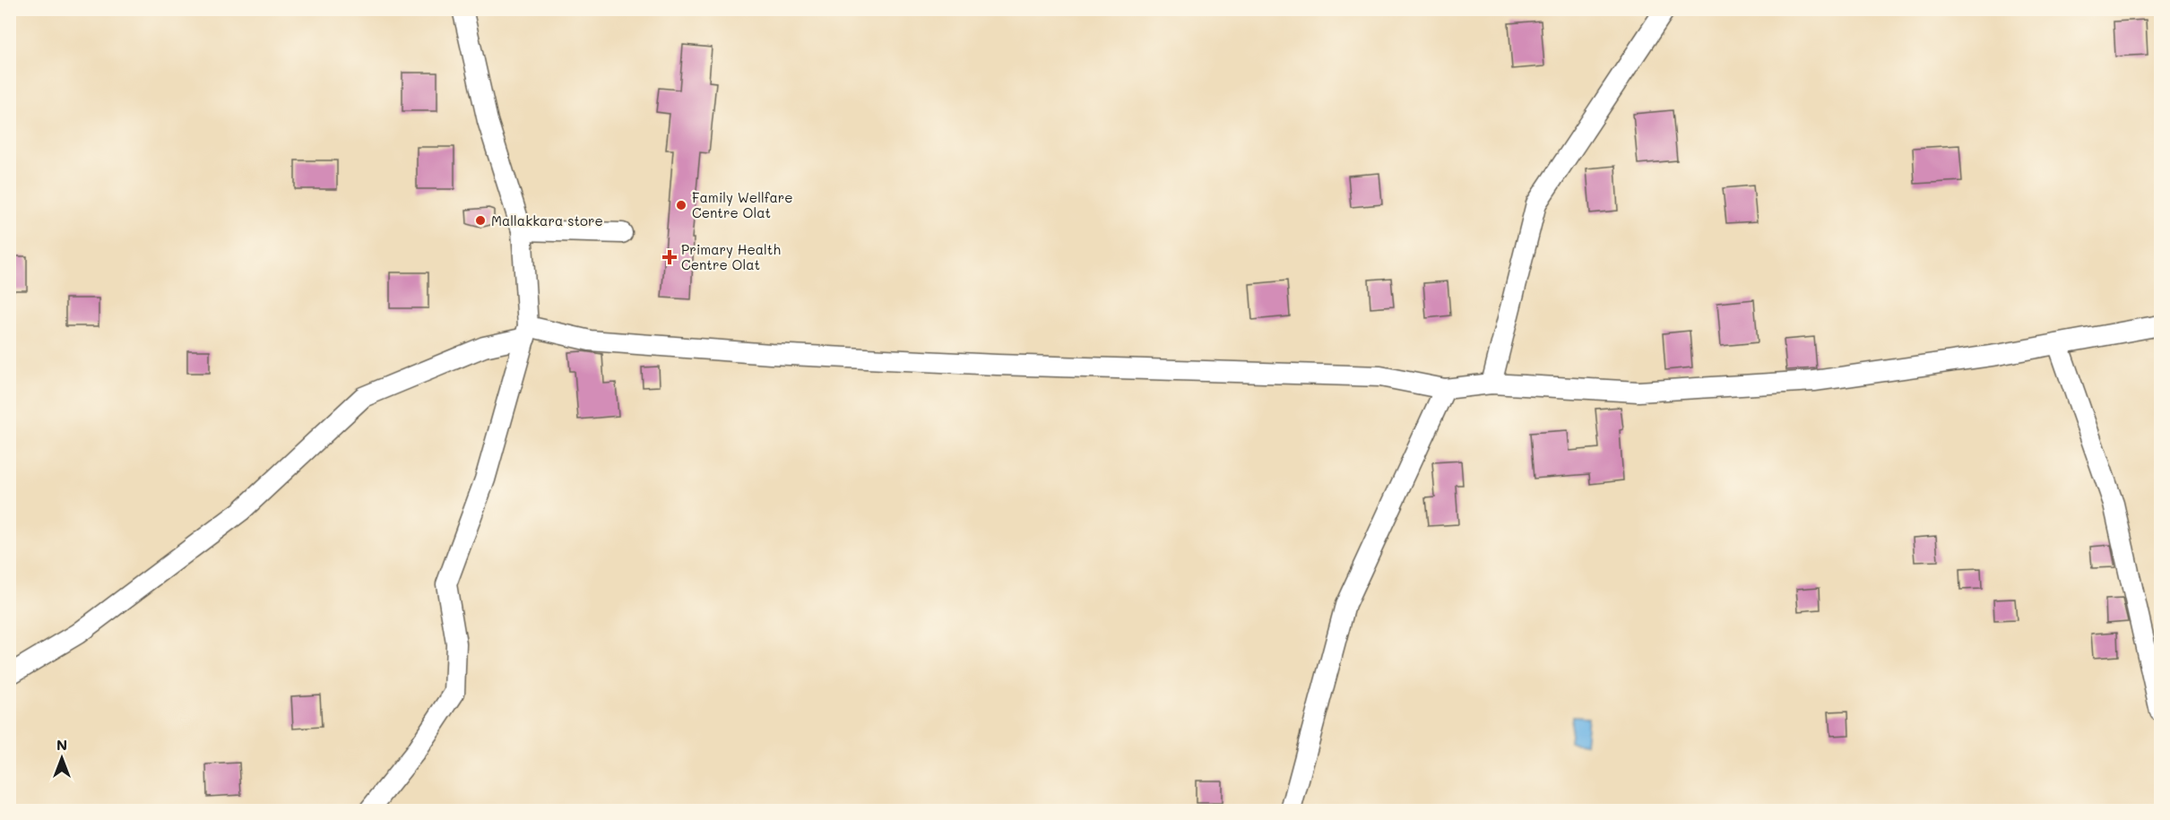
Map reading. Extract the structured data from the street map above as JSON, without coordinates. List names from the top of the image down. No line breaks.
{"places":{"other":["Family Wellfare Centre Olat","Mallakkara store"],"health":["Primary Health Centre Olat"]},"north":"top"}
